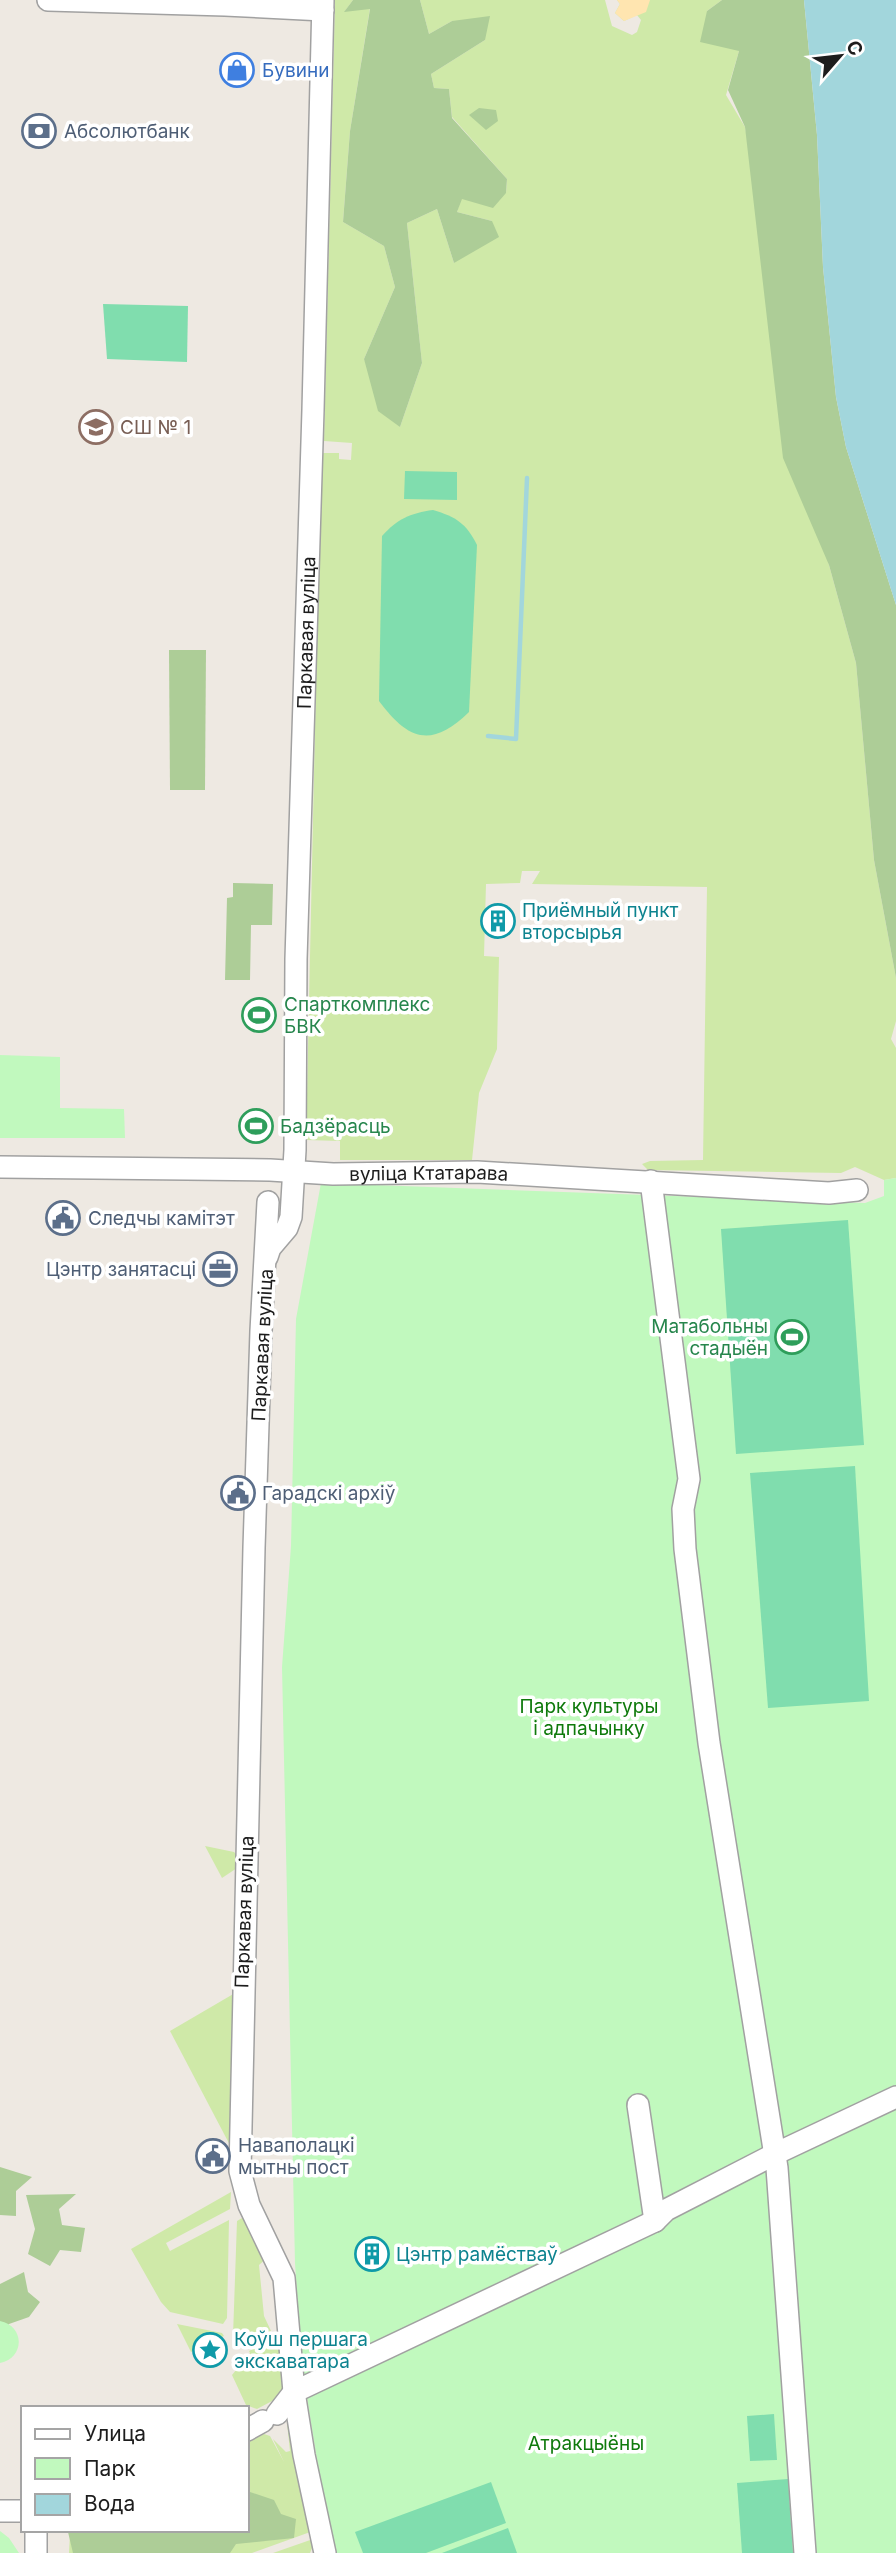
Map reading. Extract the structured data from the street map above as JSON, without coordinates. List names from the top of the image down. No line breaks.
{"streets":{"street":["Паркавая вуліца","вуліца Ктатарава"]},"crossings":[["Паркавая вуліца","вуліца Ктатарава"]],"parks":["Парк культуры і адпачынку","Атракцыёны"],"places":{"shop":["Бувини"],"bank":["Абсолютбанк"],"school or university":["СШ № 1"],"building":["Приёмный пункт вторсырья","Цэнтр рамёстваў"],"sports":["Спарткомплекс БВК","Бадзёрасць","Матабольны стадыён"],"public building":["Следчы камітэт","Гарадскі архіў","Наваполацкі мытны пост"],"office":["Цэнтр занятасці"],"place":["Коўш першага экскаватара"]},"legend":["Улица","Парк","Вода"],"north":"top right"}
